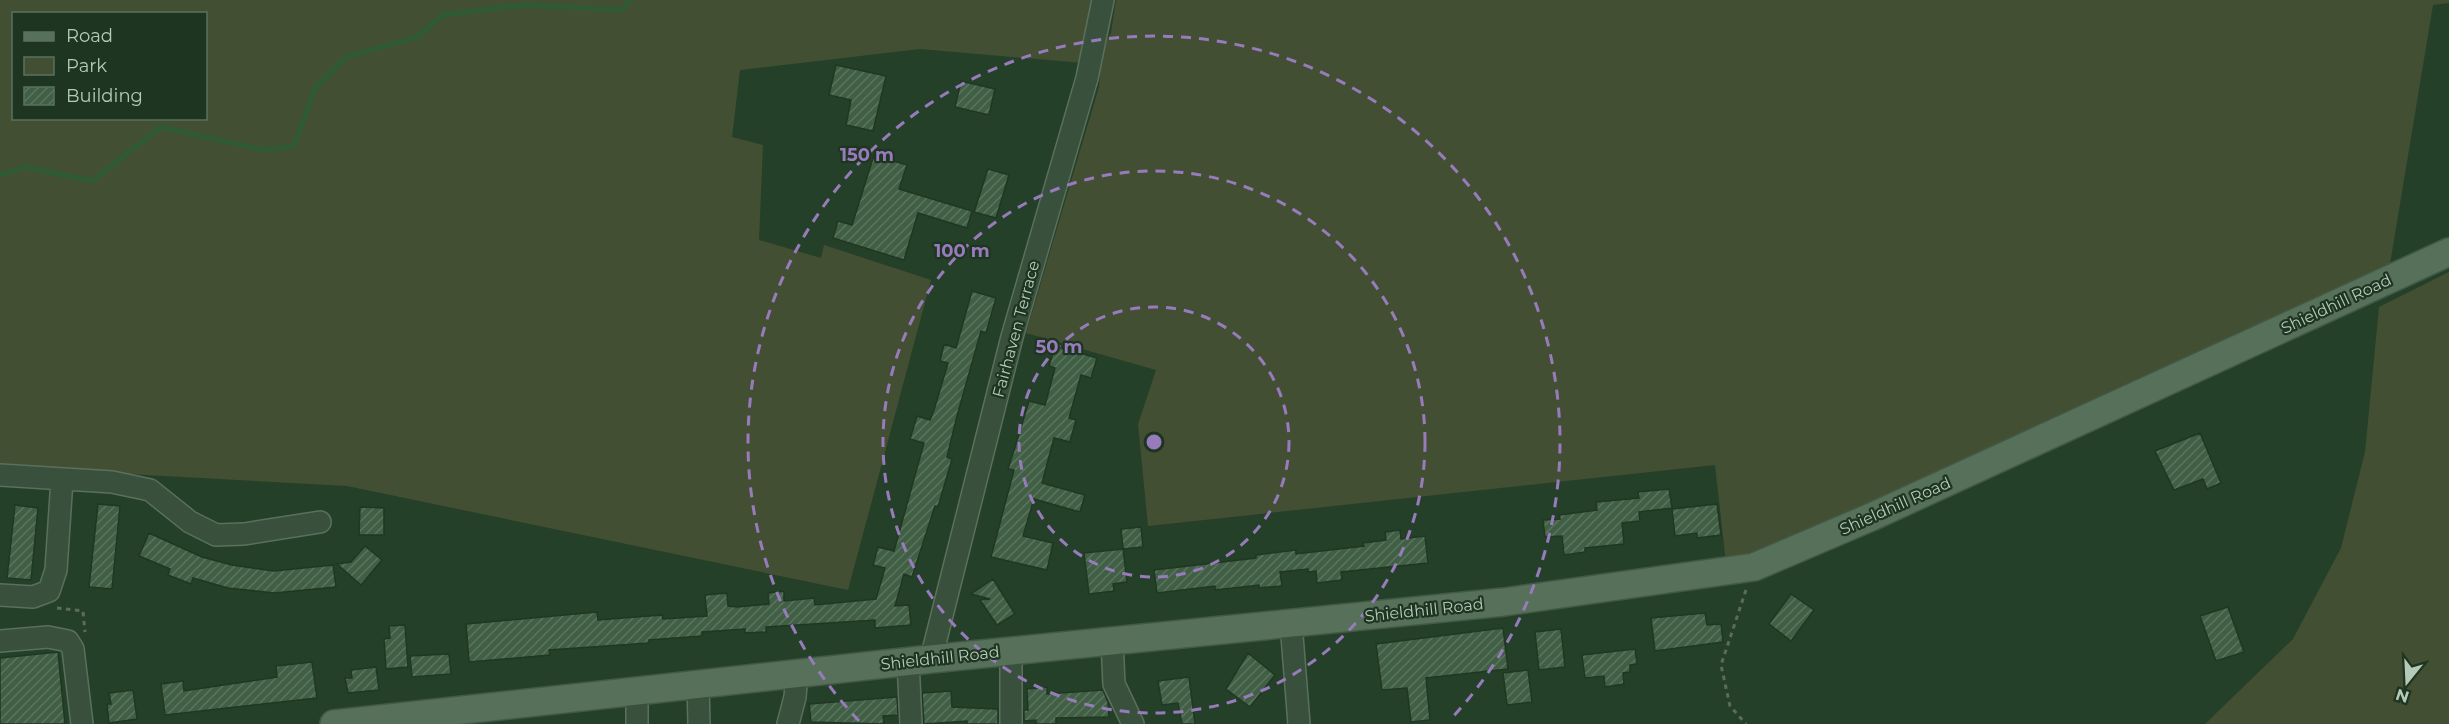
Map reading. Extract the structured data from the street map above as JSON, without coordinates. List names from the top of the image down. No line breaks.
{"streets":{"main road":["Shieldhill Road"],"street":["Fairhaven Terrace"]},"crossings":[["Shieldhill Road","Fairhaven Terrace"]],"legend":["Road","Park","Building"],"north":"bottom","rings":["150 m","100 m","50 m"]}
